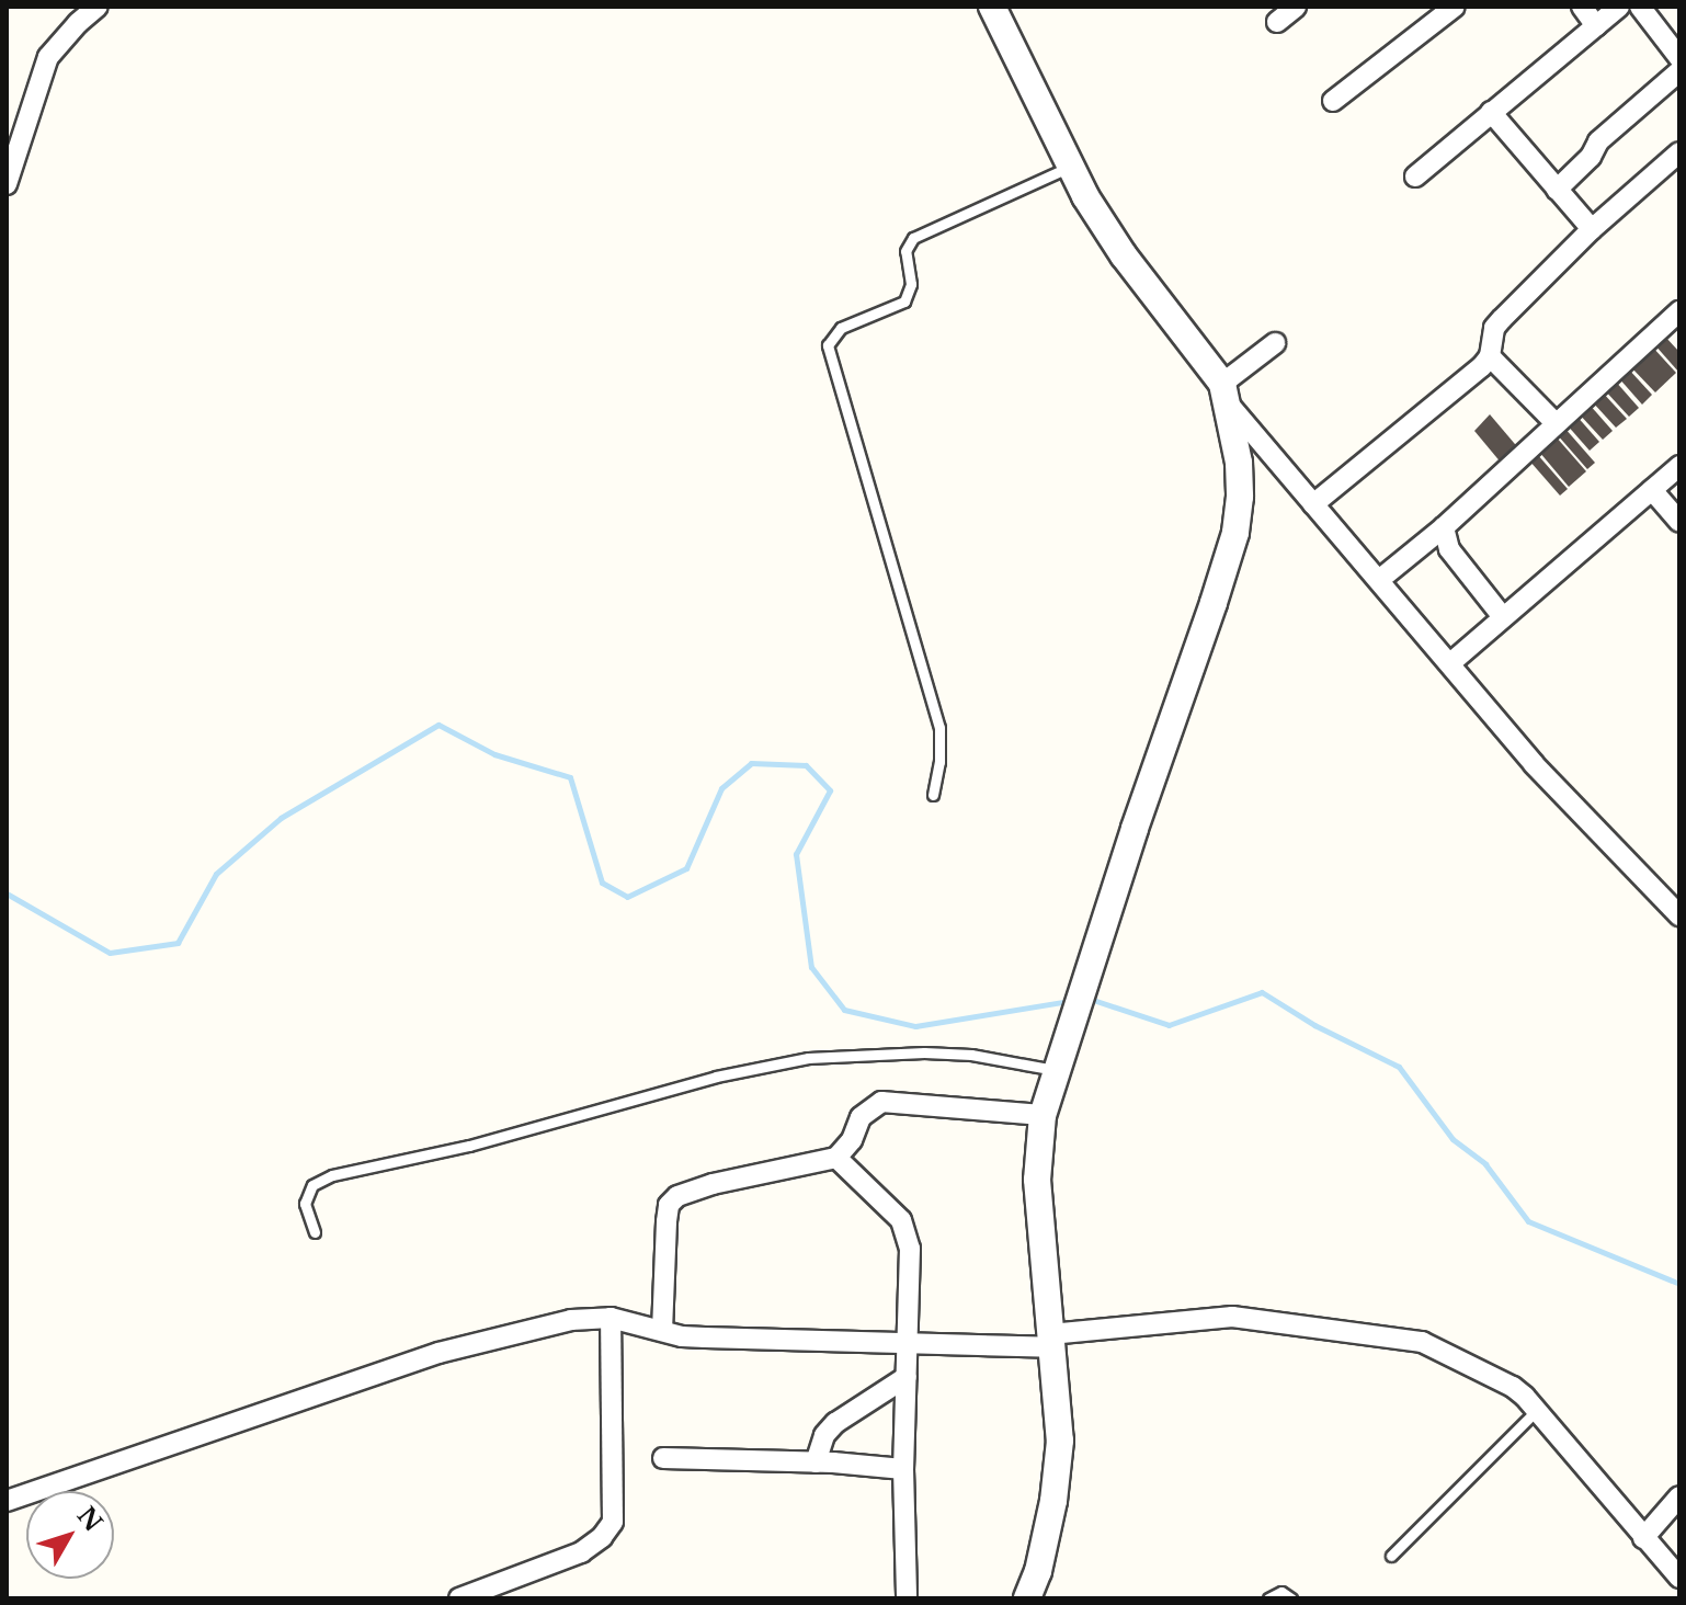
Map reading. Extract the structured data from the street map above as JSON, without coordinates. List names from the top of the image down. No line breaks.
{"north":"top right"}
